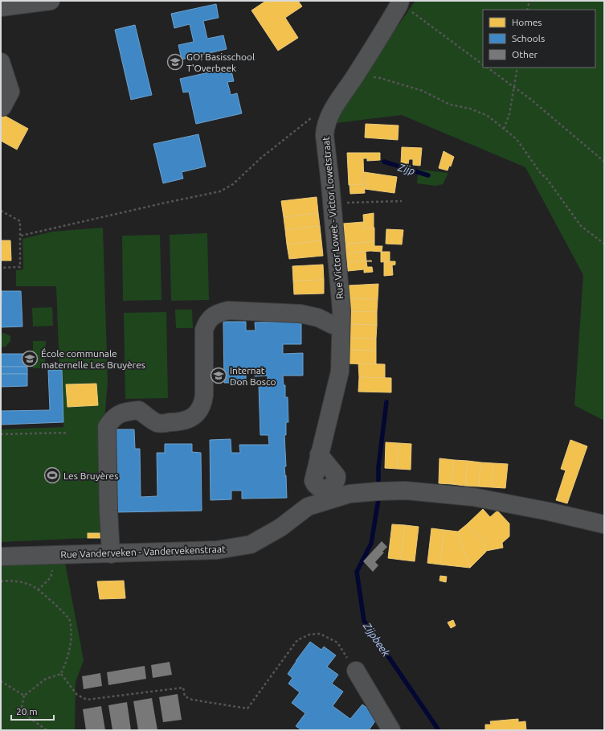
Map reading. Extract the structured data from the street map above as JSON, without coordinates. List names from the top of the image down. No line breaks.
{"streets":{"street":["Rue Victor Lowet - Victor Lowetstraat","Rue Vanderveken - Vandervekenstraat"]},"water":["Zijp","Zijpbeek"],"places":{"school or university":["GO! Basisschool T'Overbeek","École communale maternelle Les Bruyères","Internat Don Bosco"],"sports":["Les Bruyères"]},"legend":["Homes","Schools","Other"],"scale_bar":"20 m"}
